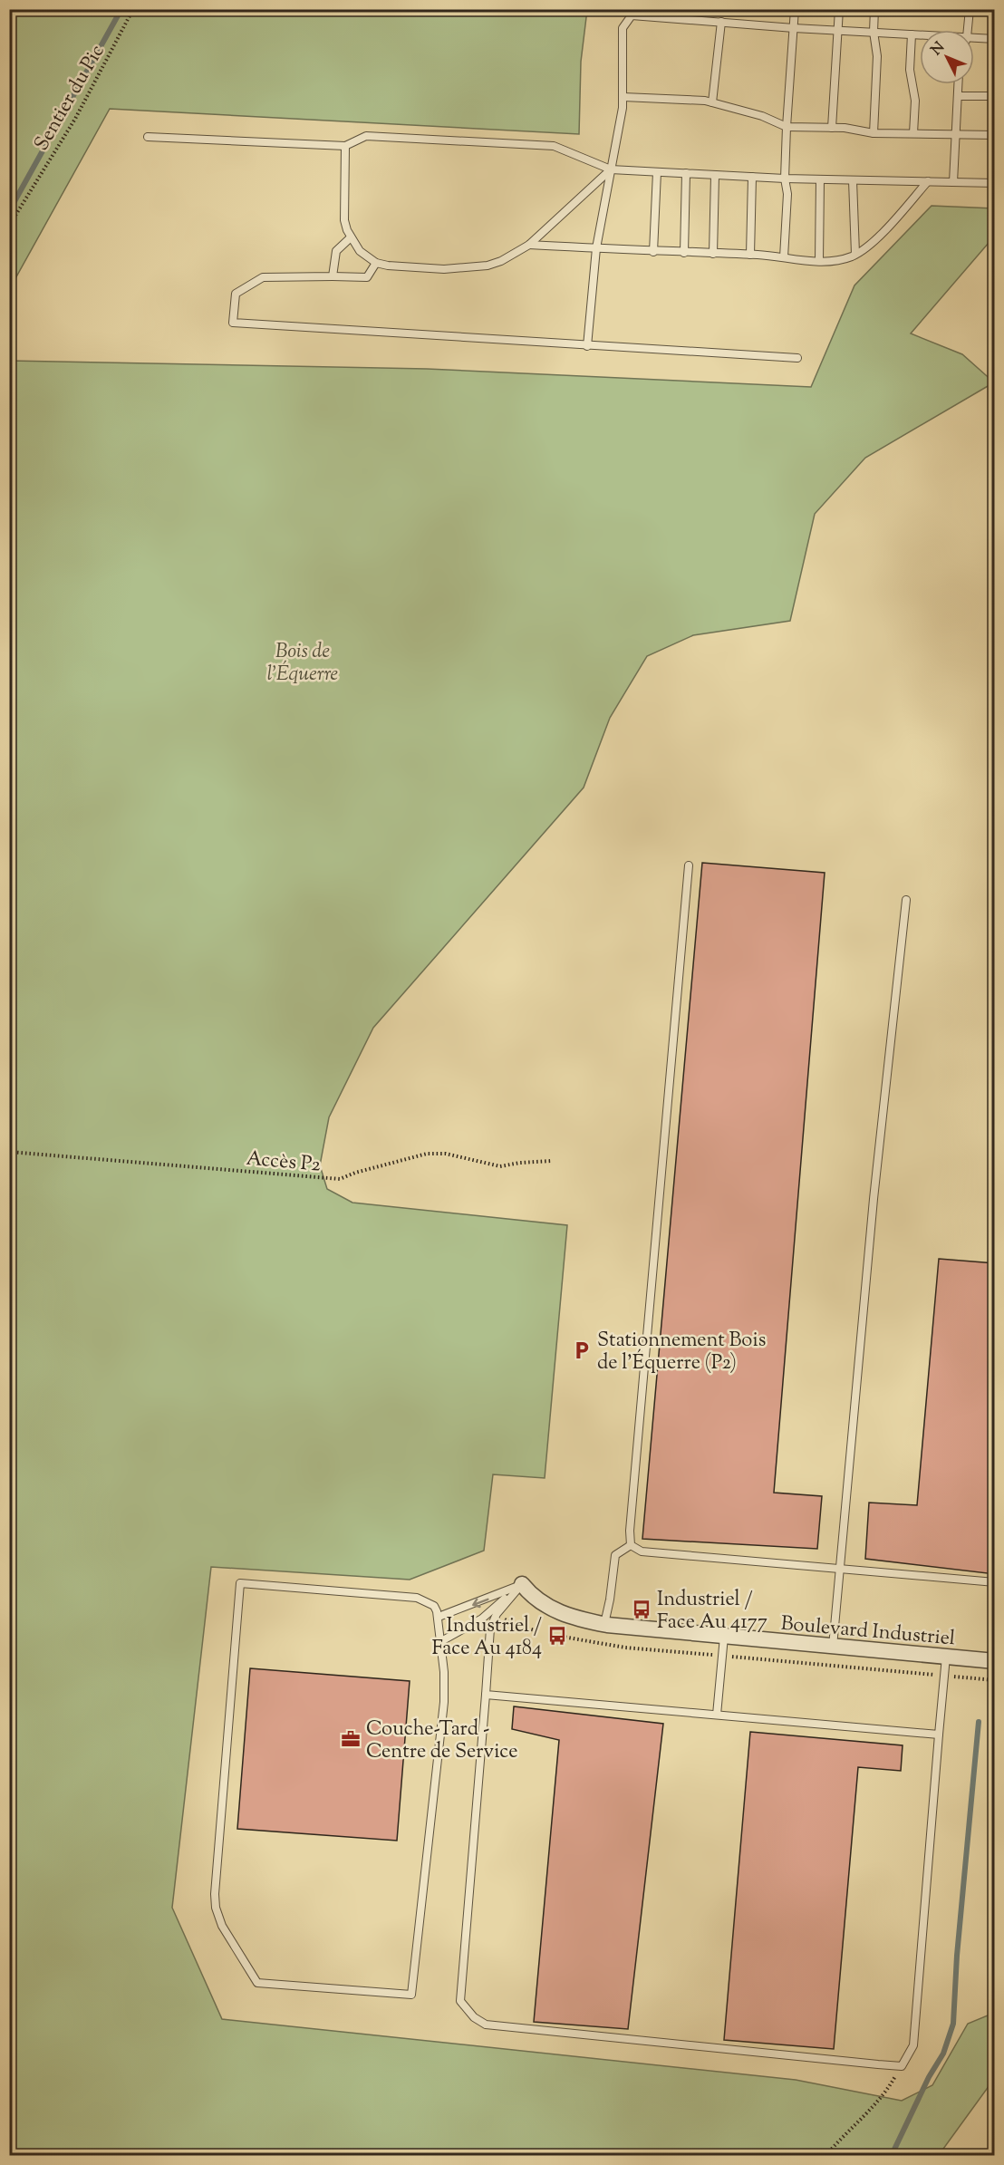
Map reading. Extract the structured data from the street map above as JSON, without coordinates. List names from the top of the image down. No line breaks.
{"streets":{"street":["Boulevard Industriel"],"path":["Sentier du Pic","Accès P2"]},"parks":["Bois de l'Équerre"],"places":{"parking":["Stationnement Bois de l'Équerre (P2)"],"bus stop":["Industriel / Face Au 4177","Industriel / Face Au 4184"],"office":["Couche-Tard - Centre de Service"]},"north":"top left"}
